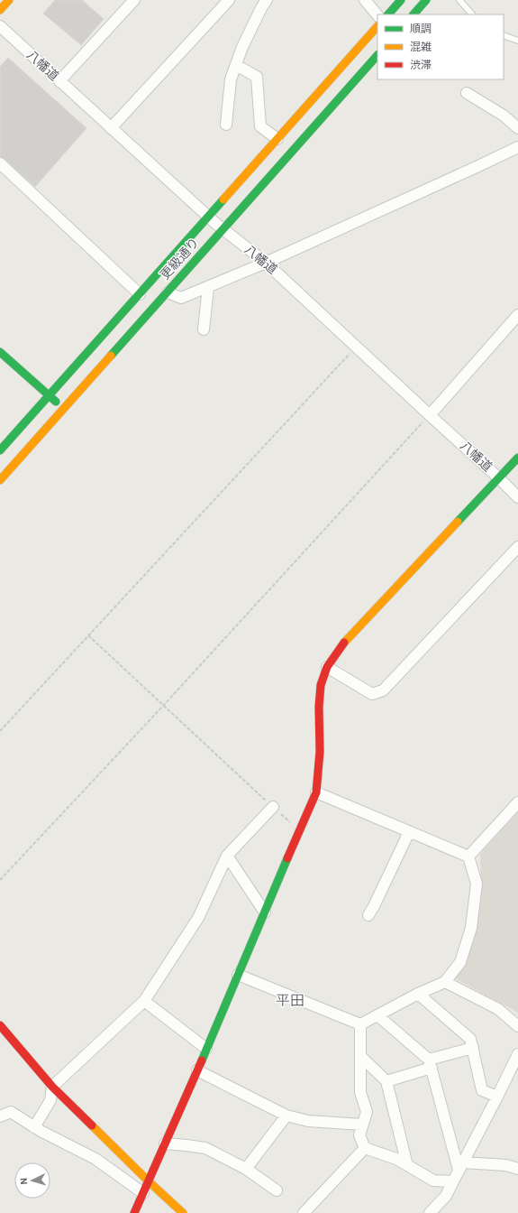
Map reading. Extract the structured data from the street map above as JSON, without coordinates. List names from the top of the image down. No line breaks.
{"streets":{"street":["八幡道","更級通り"]},"crossings":[["八幡道","更級通り"]],"districts":["平田"],"legend":["順調","混雑","渋滞"],"north":"left"}
